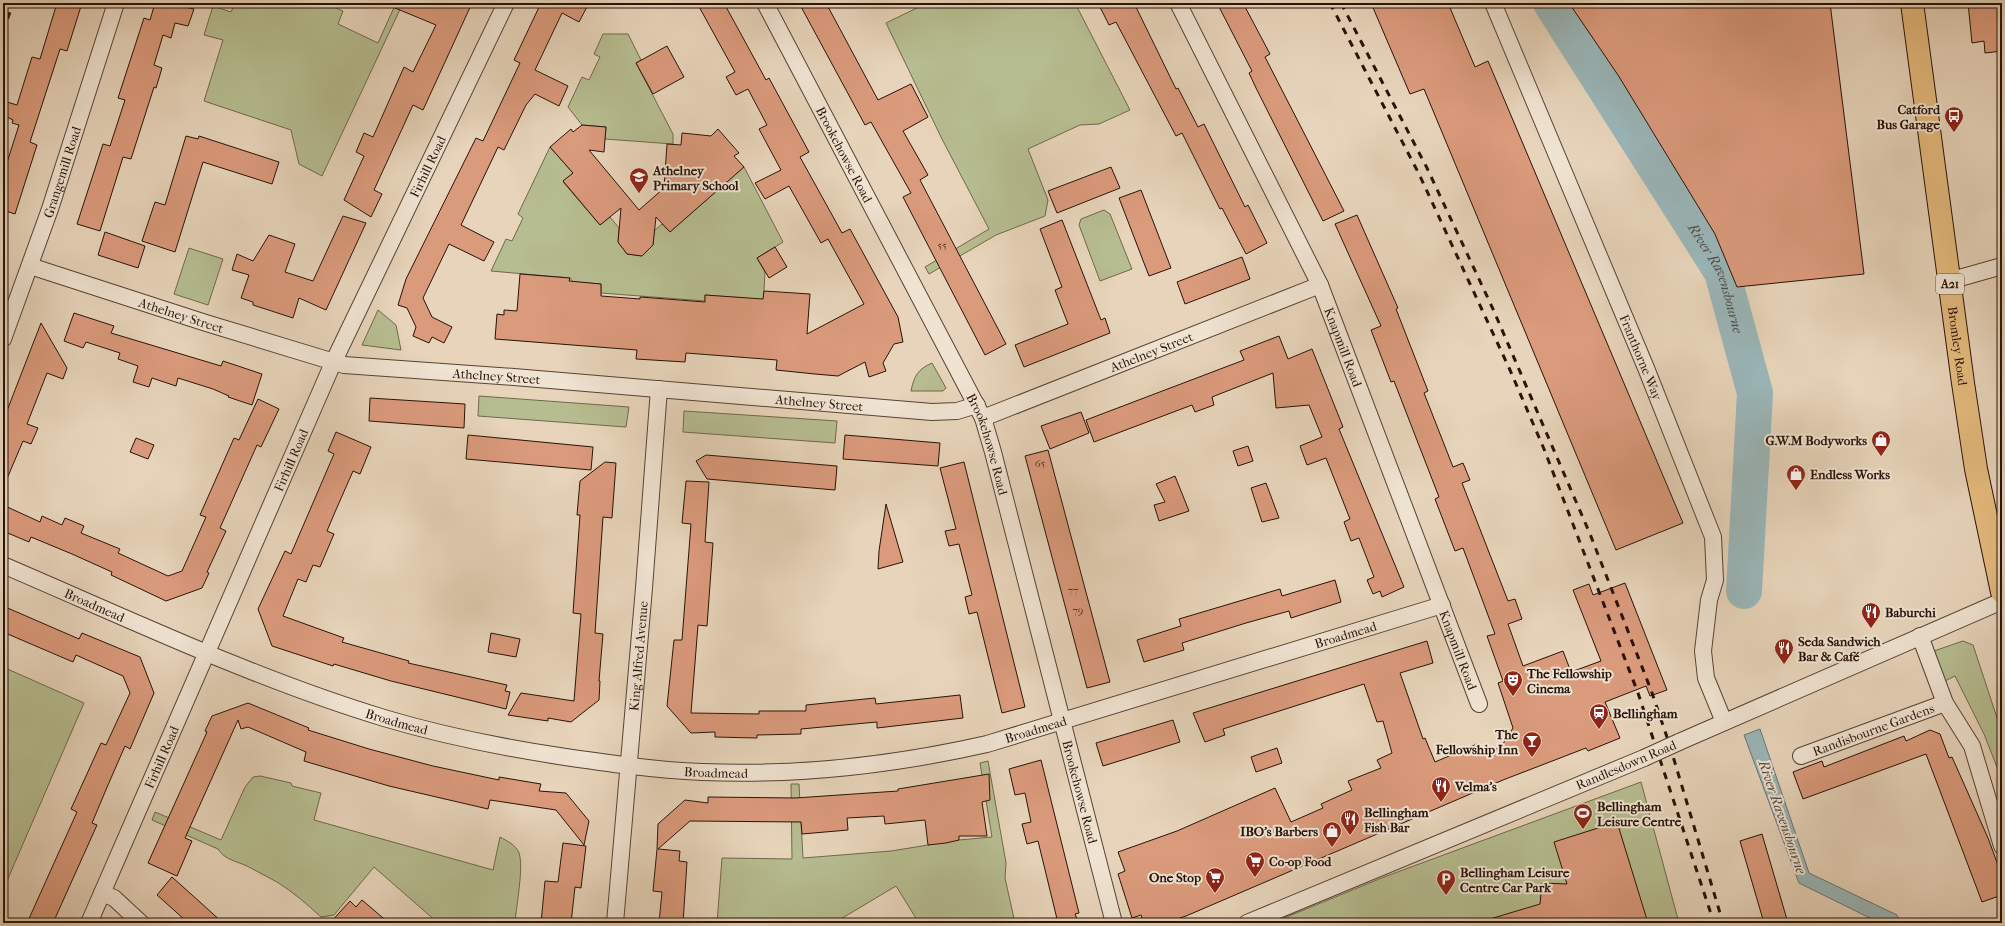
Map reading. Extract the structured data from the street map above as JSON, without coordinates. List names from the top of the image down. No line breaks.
{"streets":{"main road":["A21","Bromley Road"],"street":["Brookehowse Road","Firhill Road","Grangemill Road","Athelney Street","Knapmill Road","Franthorne Way","Broadmead","King Alfred Avenue","Randisbourne Gardens","Randlesdown Road"]},"crossings":[["Brookehowse Road","Athelney Street"],["Brookehowse Road","Broadmead"],["Firhill Road","Athelney Street"],["Firhill Road","Broadmead"],["Grangemill Road","Athelney Street"],["Athelney Street","Knapmill Road"],["Athelney Street","King Alfred Avenue"],["Knapmill Road","Broadmead"],["Franthorne Way","Randlesdown Road"],["Broadmead","King Alfred Avenue"],["Randisbourne Gardens","Randlesdown Road"]],"water":["River Ravensbourne"],"places":{"bus stop":["Catford Bus Garage"],"school or university":["Athelney Primary School"],"shop":["G.W.M Bodyworks","Endless Works","IBO's Barbers"],"restaurant":["Baburchi","Seda Sandwich Bar & Café","Velma's","Bellingham Fish Bar"],"theatre":["The Fellowship Cinema"],"station":["Bellingham"],"bar":["The Fellowship Inn"],"sports":["Bellingham Leisure Centre"],"supermarket":["Co-op Food","One Stop"],"parking":["Bellingham Leisure Centre Car Park"]},"house_numbers":["55","65","77","79"]}
